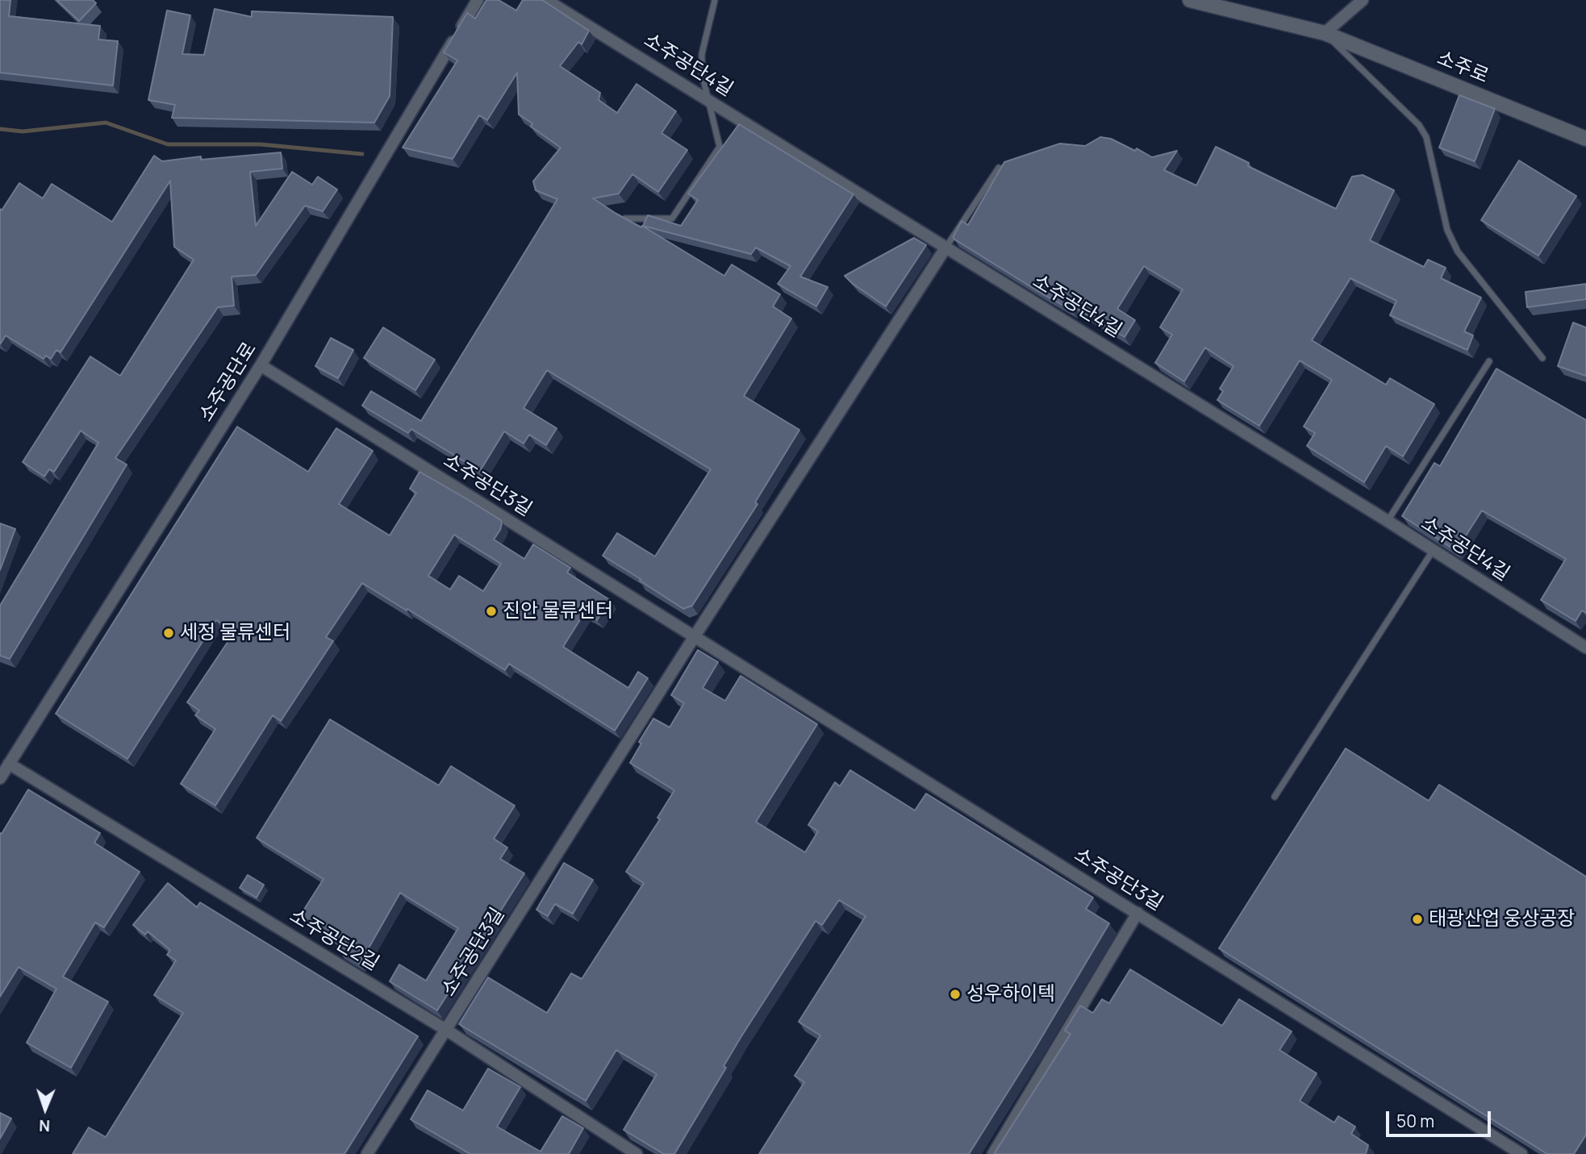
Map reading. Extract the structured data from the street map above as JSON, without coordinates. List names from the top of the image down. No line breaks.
{"streets":{"street":["소주공단4길","소주로","소주공단로","소주공단3길","소주공단2길"]},"crossings":[["소주공단로","소주공단3길"],["소주공단로","소주공단2길"],["소주공단3길","소주공단2길"]],"places":["진안 물류센터","세정 물류센터","태광산업 웅상공장","성우하이텍"],"scale_bar":"50 m","north":"bottom"}
